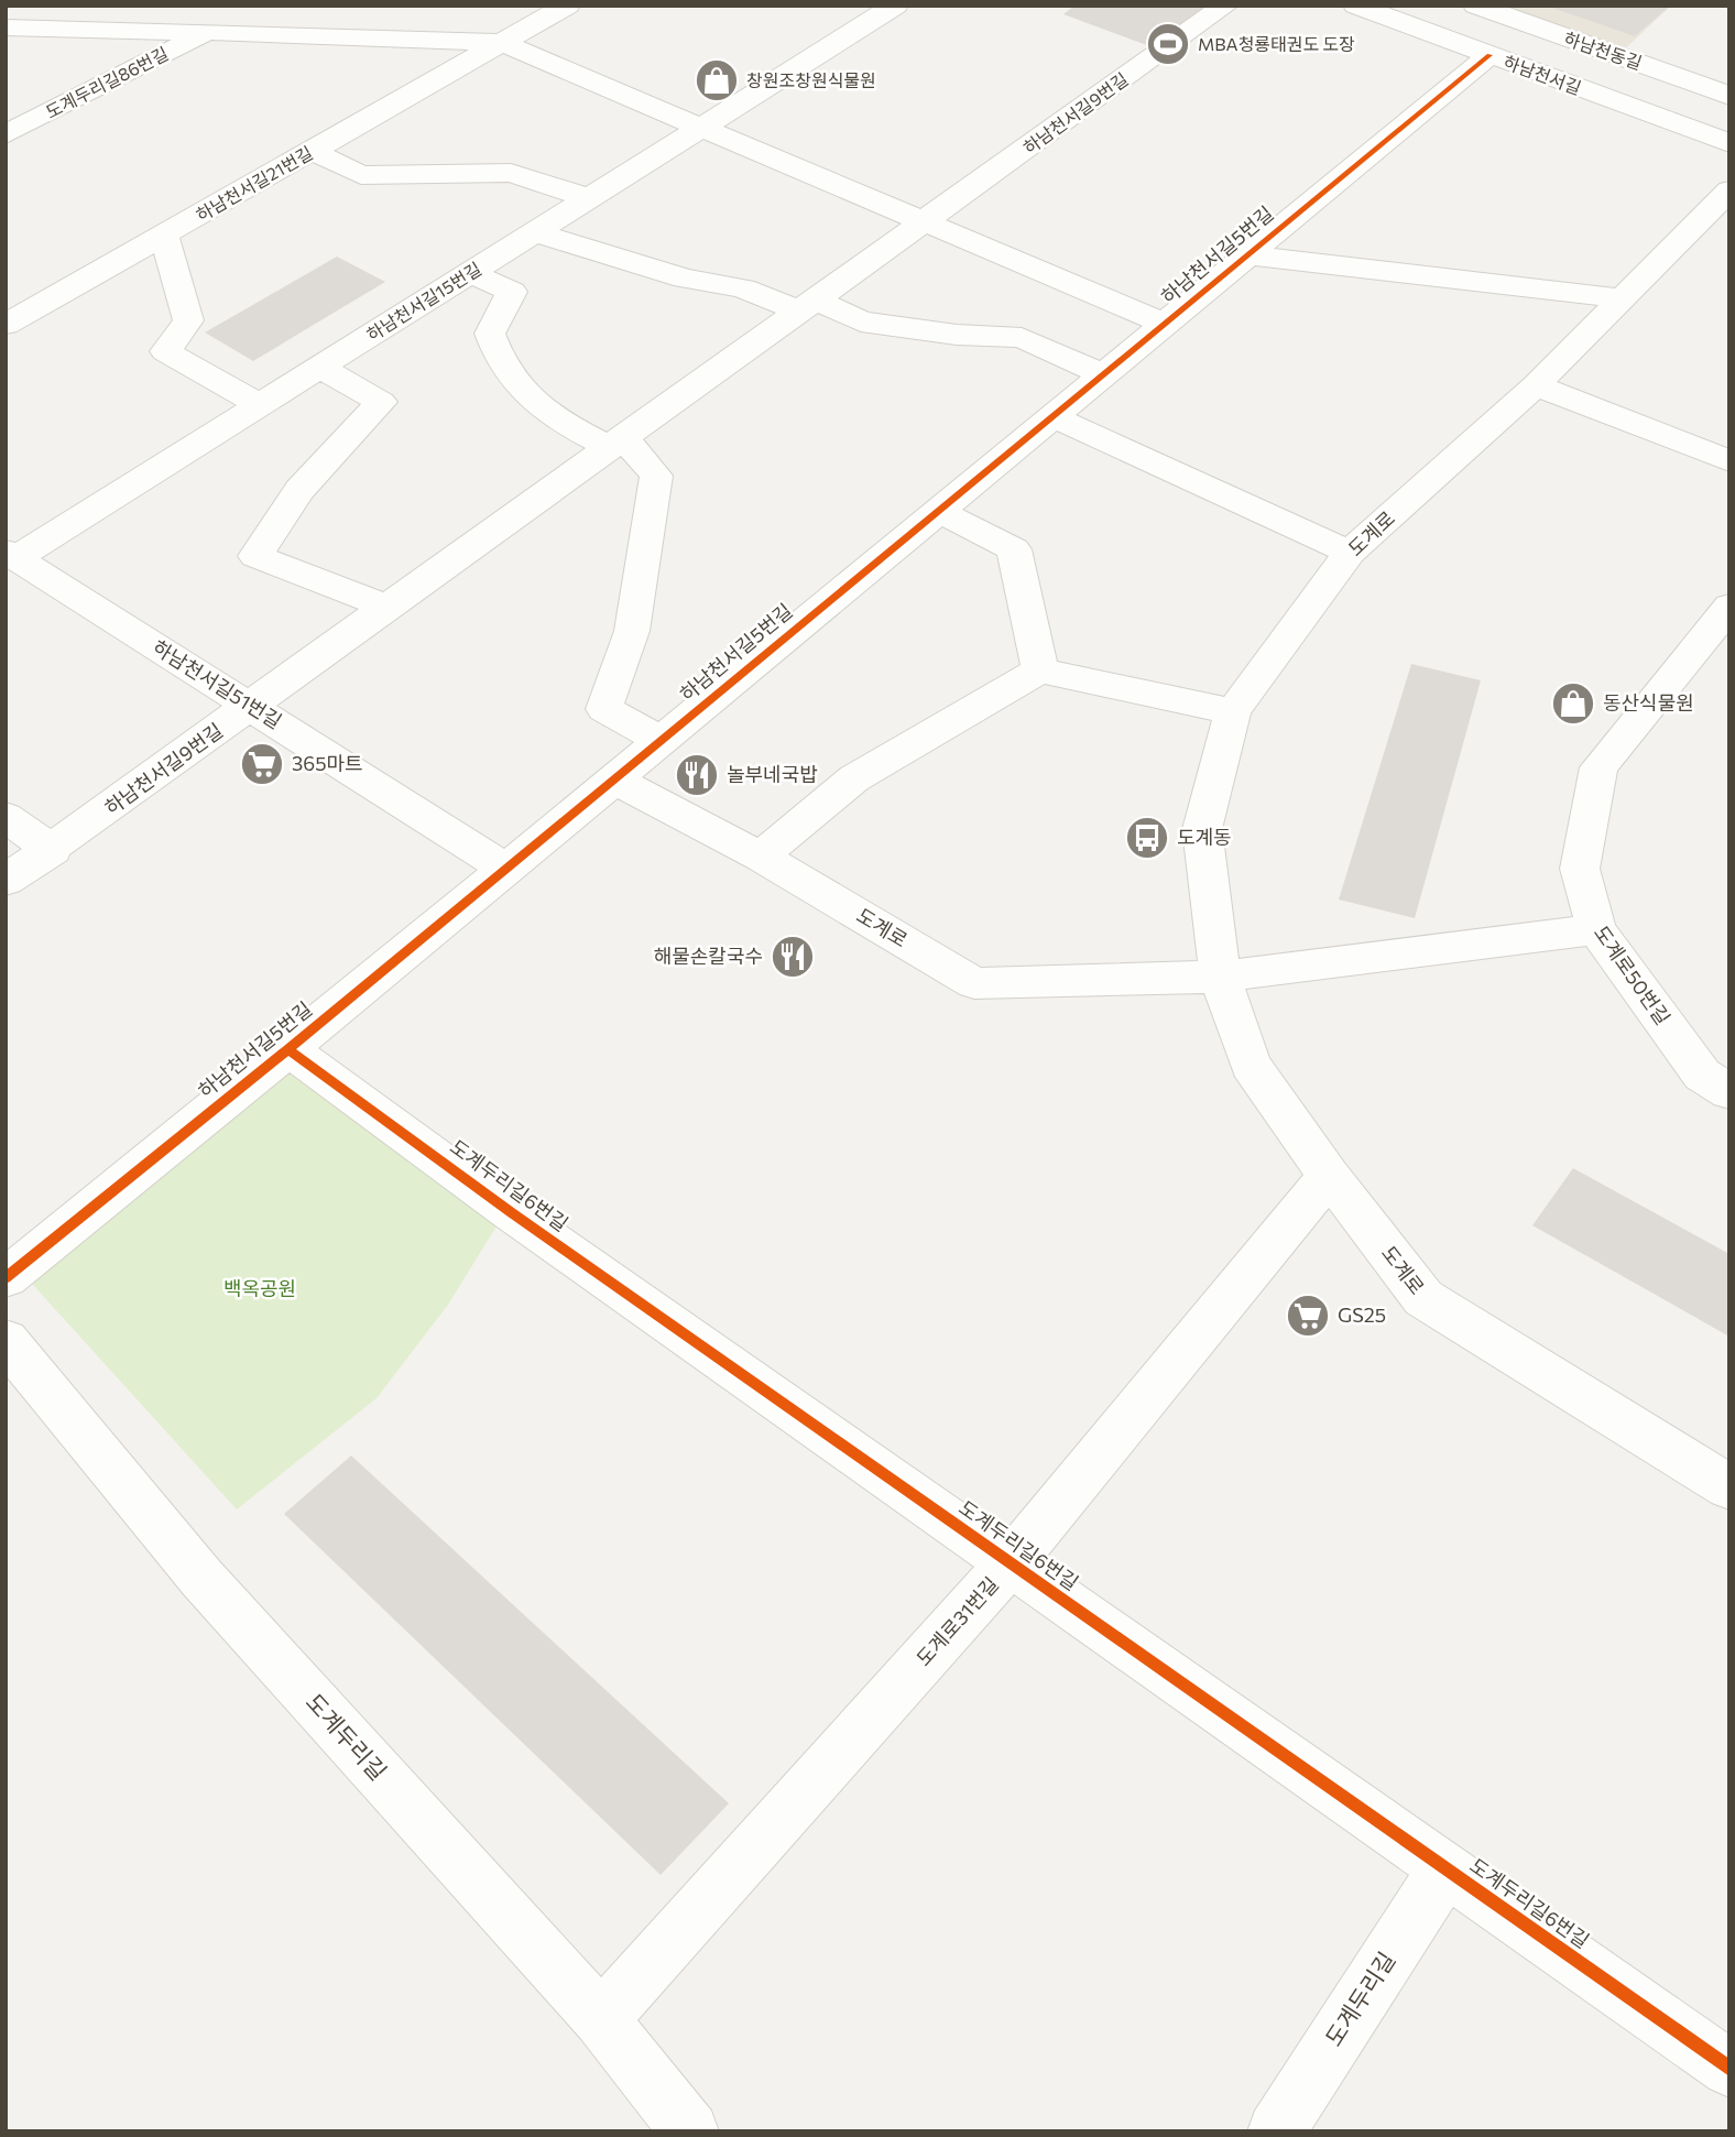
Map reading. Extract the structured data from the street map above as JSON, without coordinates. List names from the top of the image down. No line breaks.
{"streets":{"street":["하남천동길","하남천서길","도계두리길86번길","하남천서길9번길","하남천서길21번길","하남천서길5번길","하남천서길15번길","도계로","하남천서길51번길","도계로50번길","도계두리길6번길","도계로31번길","도계두리길"]},"crossings":[["하남천서길","하남천서길5번길"],["하남천서길9번길","하남천서길5번길"],["하남천서길9번길","하남천서길51번길"],["하남천서길5번길","도계로"],["하남천서길5번길","하남천서길51번길"],["하남천서길5번길","도계두리길6번길"],["하남천서길15번길","하남천서길51번길"],["도계로","도계로31번길"],["도계두리길6번길","도계로31번길"],["도계두리길6번길","도계두리길"],["도계로31번길","도계두리길"]],"parks":["백옥공원"],"places":{"sports":["MBA청룡태권도 도장"],"shop":["창원조창원식물원","동산식물원"],"supermarket":["365마트","GS25"],"restaurant":["놀부네국밥","해물손칼국수"],"bus stop":["도계동"]}}
